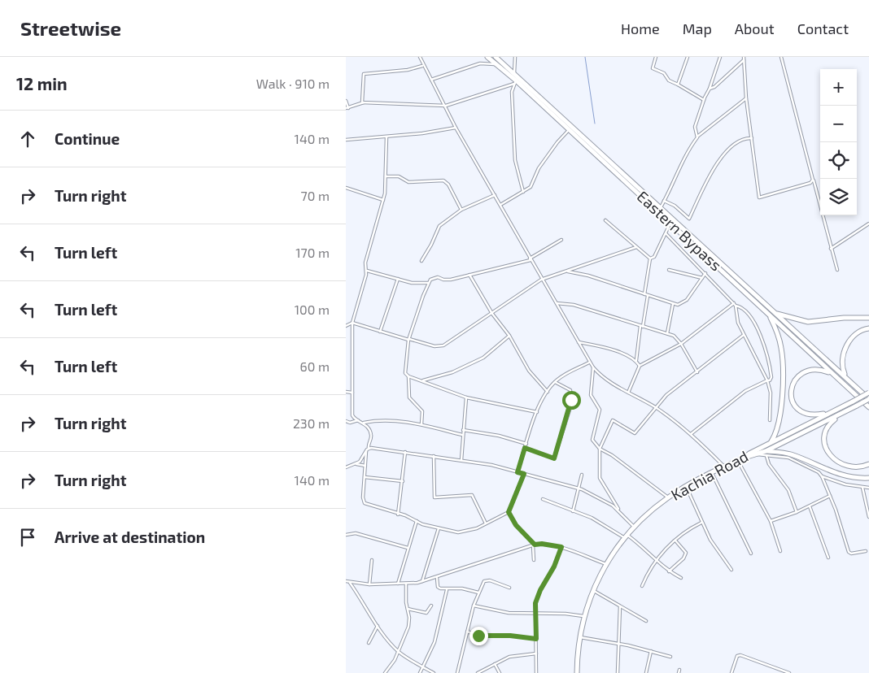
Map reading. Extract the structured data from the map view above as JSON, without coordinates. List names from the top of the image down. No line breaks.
{"streets":{"highway":["Eastern Bypass","Kachia Road"]},"page":{"header":"Streetwise","nav":["Home","Map","About","Contact"],"heading":["12 min","Walk · 910 m"],"map_buttons":["+","−"],"list":[["Continue","140 m"],["Turn right","70 m"],["Turn left","170 m"],["Turn left","100 m"],["Turn left","60 m"],["Turn right","230 m"],["Turn right","140 m"],"Arrive at destination"]}}
